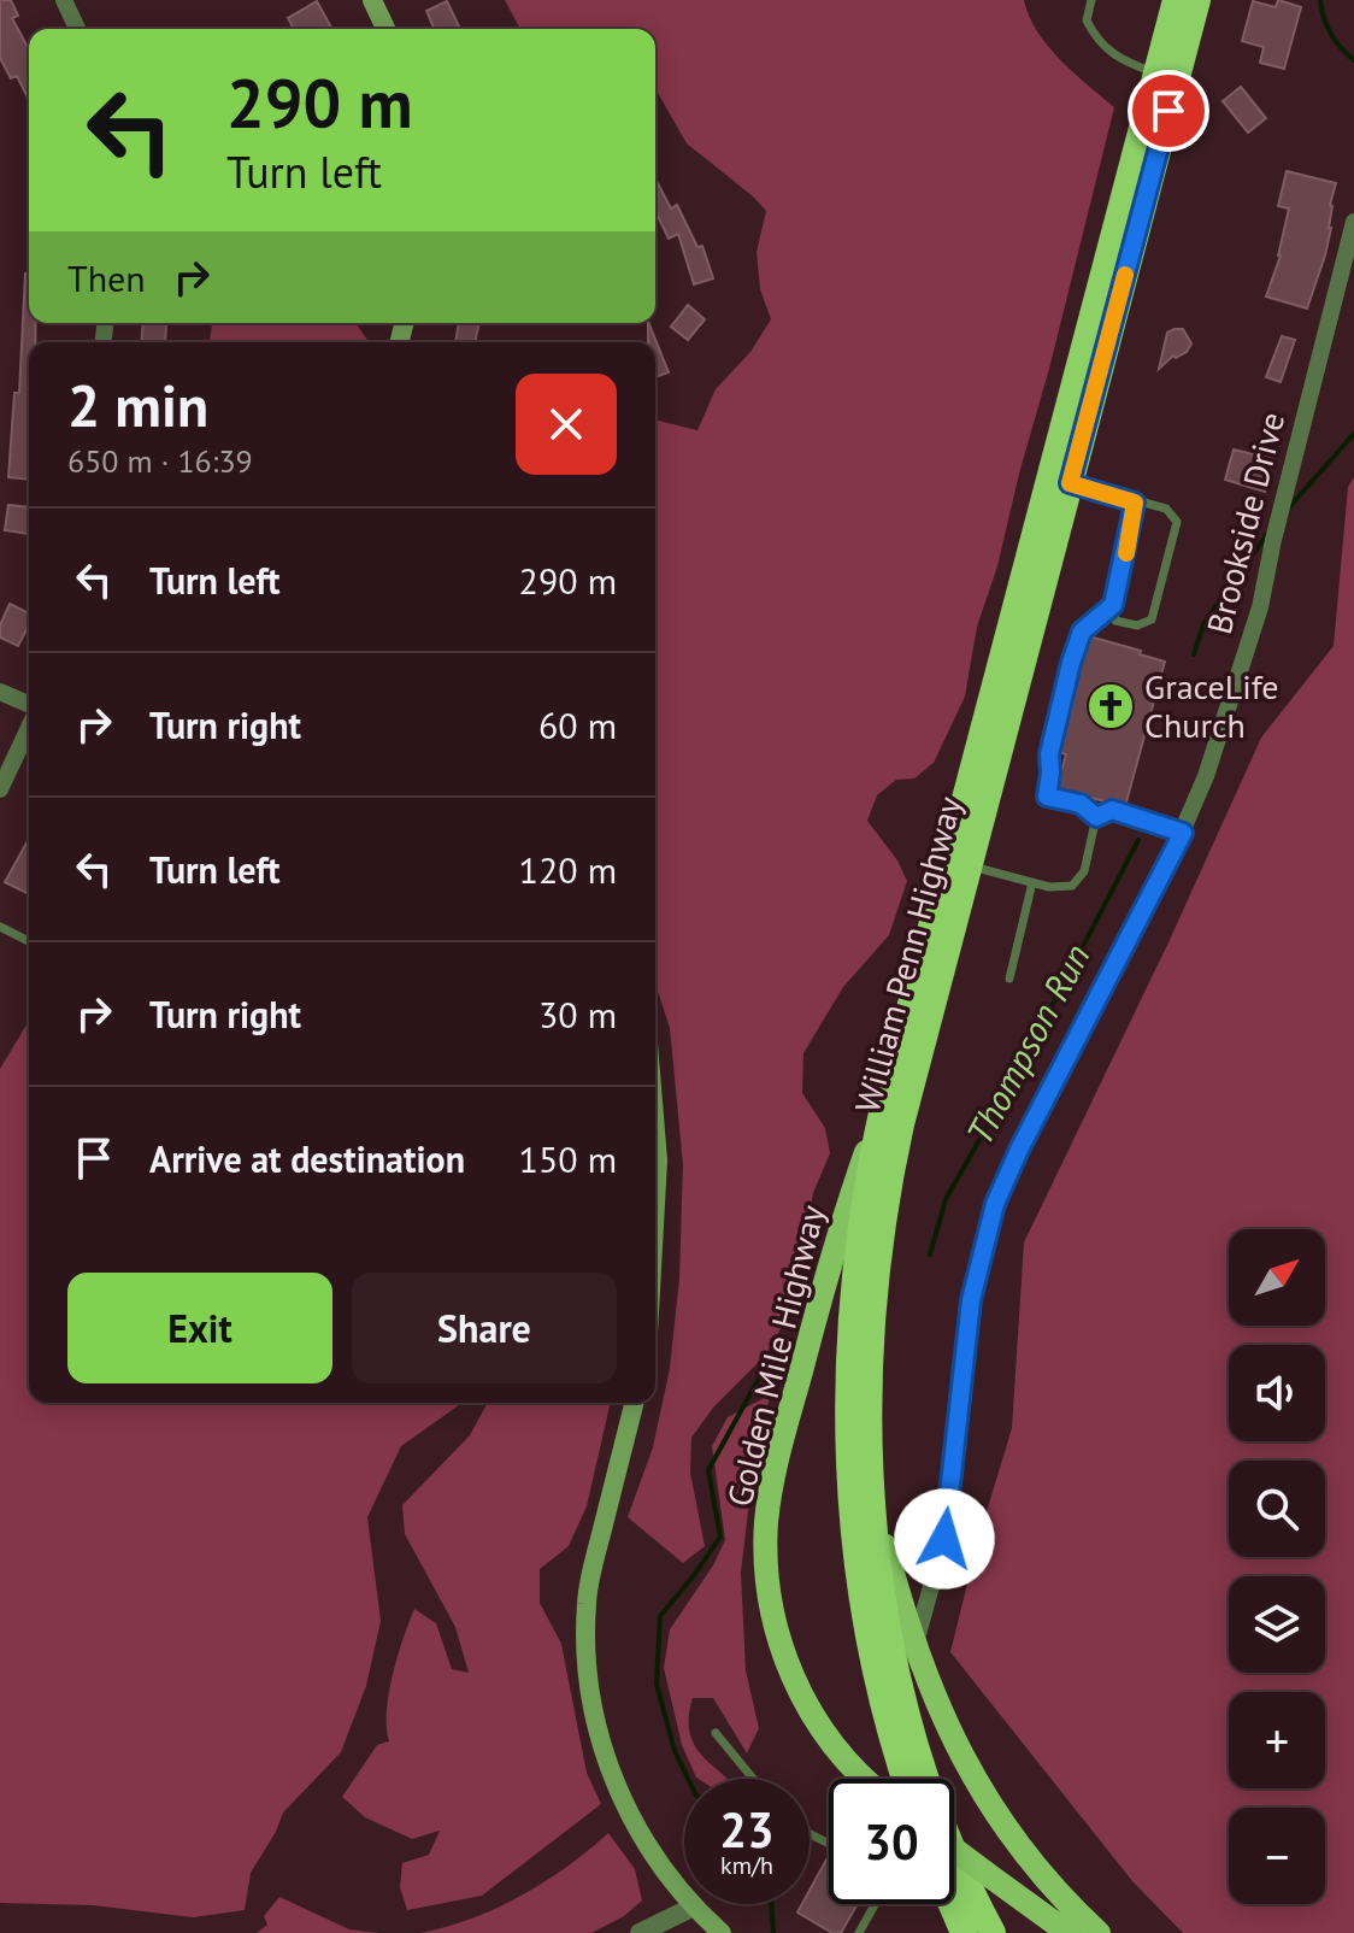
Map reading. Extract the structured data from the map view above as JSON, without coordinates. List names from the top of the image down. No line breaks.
{"streets":{"highway":["William Penn Highway"],"main road":["Golden Mile Highway"],"street":["Brookside Drive"]},"crossings":[["William Penn Highway","Golden Mile Highway"]],"water":["Thompson Run"],"places":{"church":["GraceLife Church"]},"north":"top right","page":{"turn":["290 m","Turn left"],"then":"Then","heading":["2 min","650 m · 16:39"],"list":[{"name":"Turn left","value":"290 m"},{"name":"Turn right","value":"60 m"},{"name":"Turn left","value":"120 m"},{"name":"Turn right","value":"30 m"},{"name":"Arrive at destination","value":"150 m"}],"map_buttons":["+","−"],"buttons":["Exit","Share"],"speed":"23 km/h","limit":"30"}}
